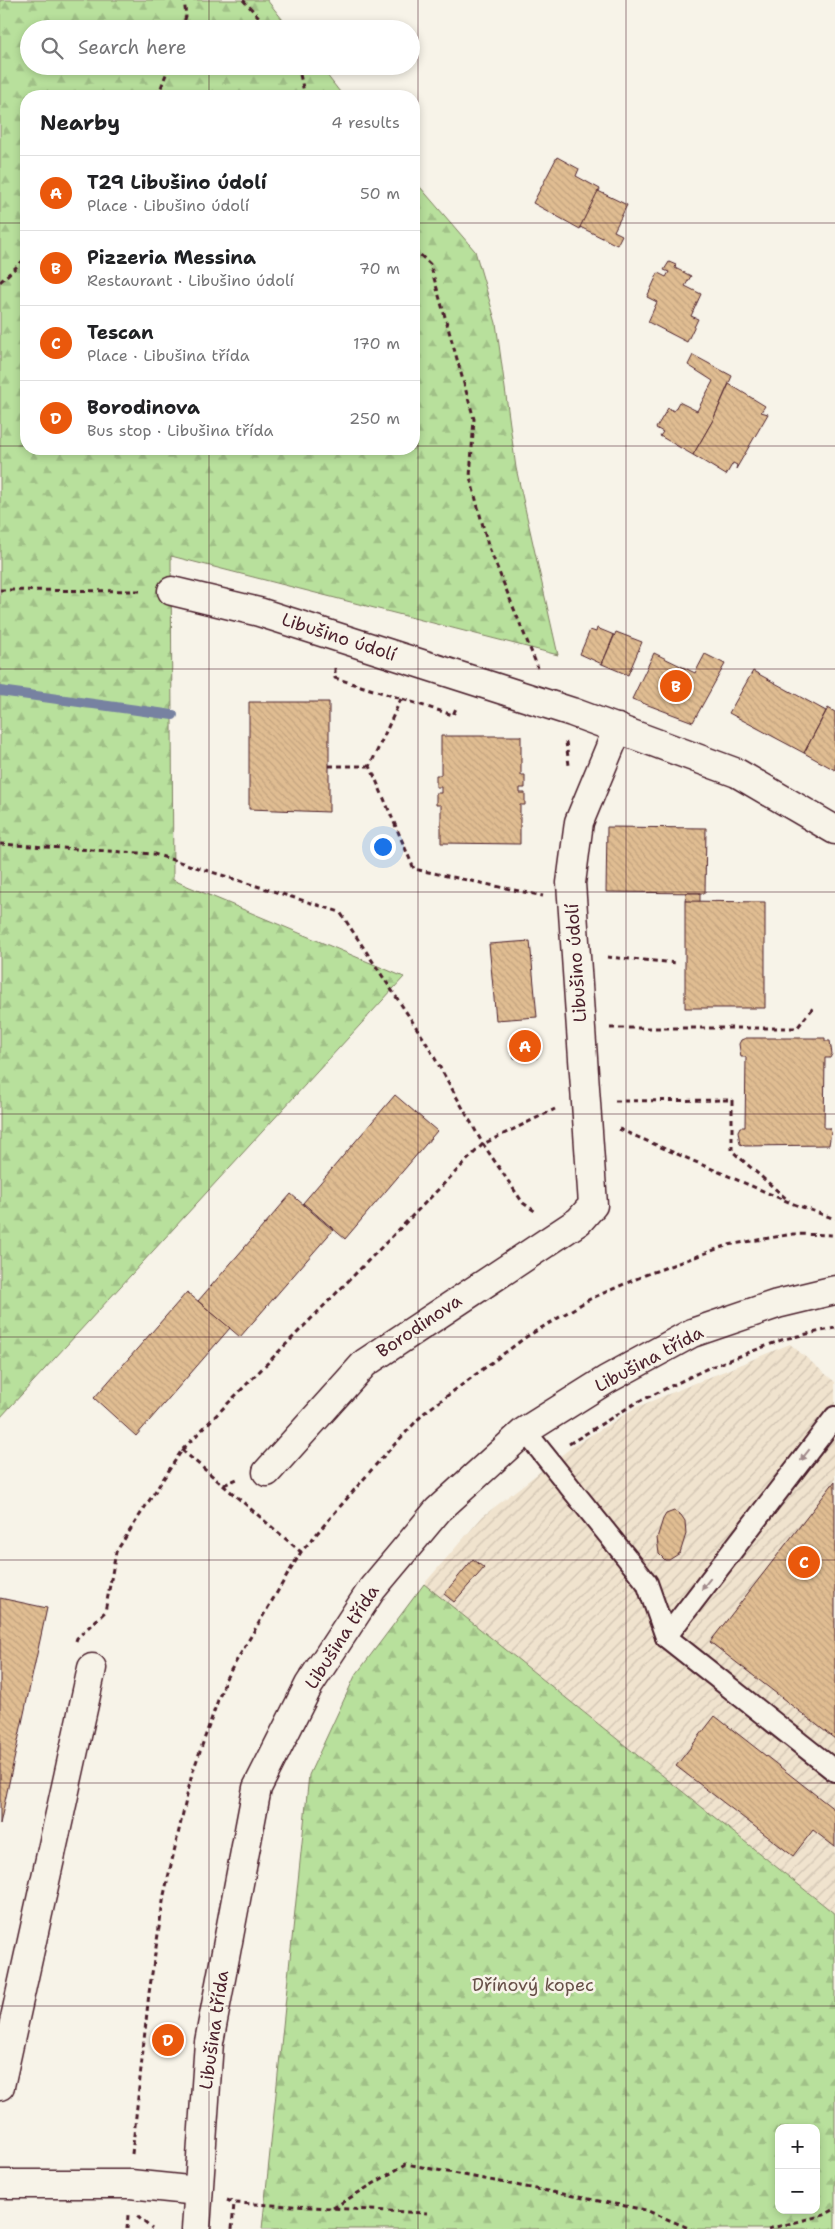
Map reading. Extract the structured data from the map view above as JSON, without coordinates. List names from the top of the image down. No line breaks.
{"streets":{"street":["Libušino údolí","Borodinova","Libušina třída"]},"crossings":[["Libušino údolí","Borodinova"]],"parks":["Dřínový kopec"],"page":{"search":"Search here","heading":["Nearby","4 results"],"list":[{"mark":"A","name":"T29 Libušino údolí","note":"Place · Libušino údolí","value":"50 m"},{"mark":"B","name":"Pizzeria Messina","note":"Restaurant · Libušino údolí","value":"70 m"},{"mark":"C","name":"Tescan","note":"Place · Libušina třída","value":"170 m"},{"mark":"D","name":"Borodinova","note":"Bus stop · Libušina třída","value":"250 m"}],"pins":["B","A","C","D"],"map_buttons":["+","−"]}}
